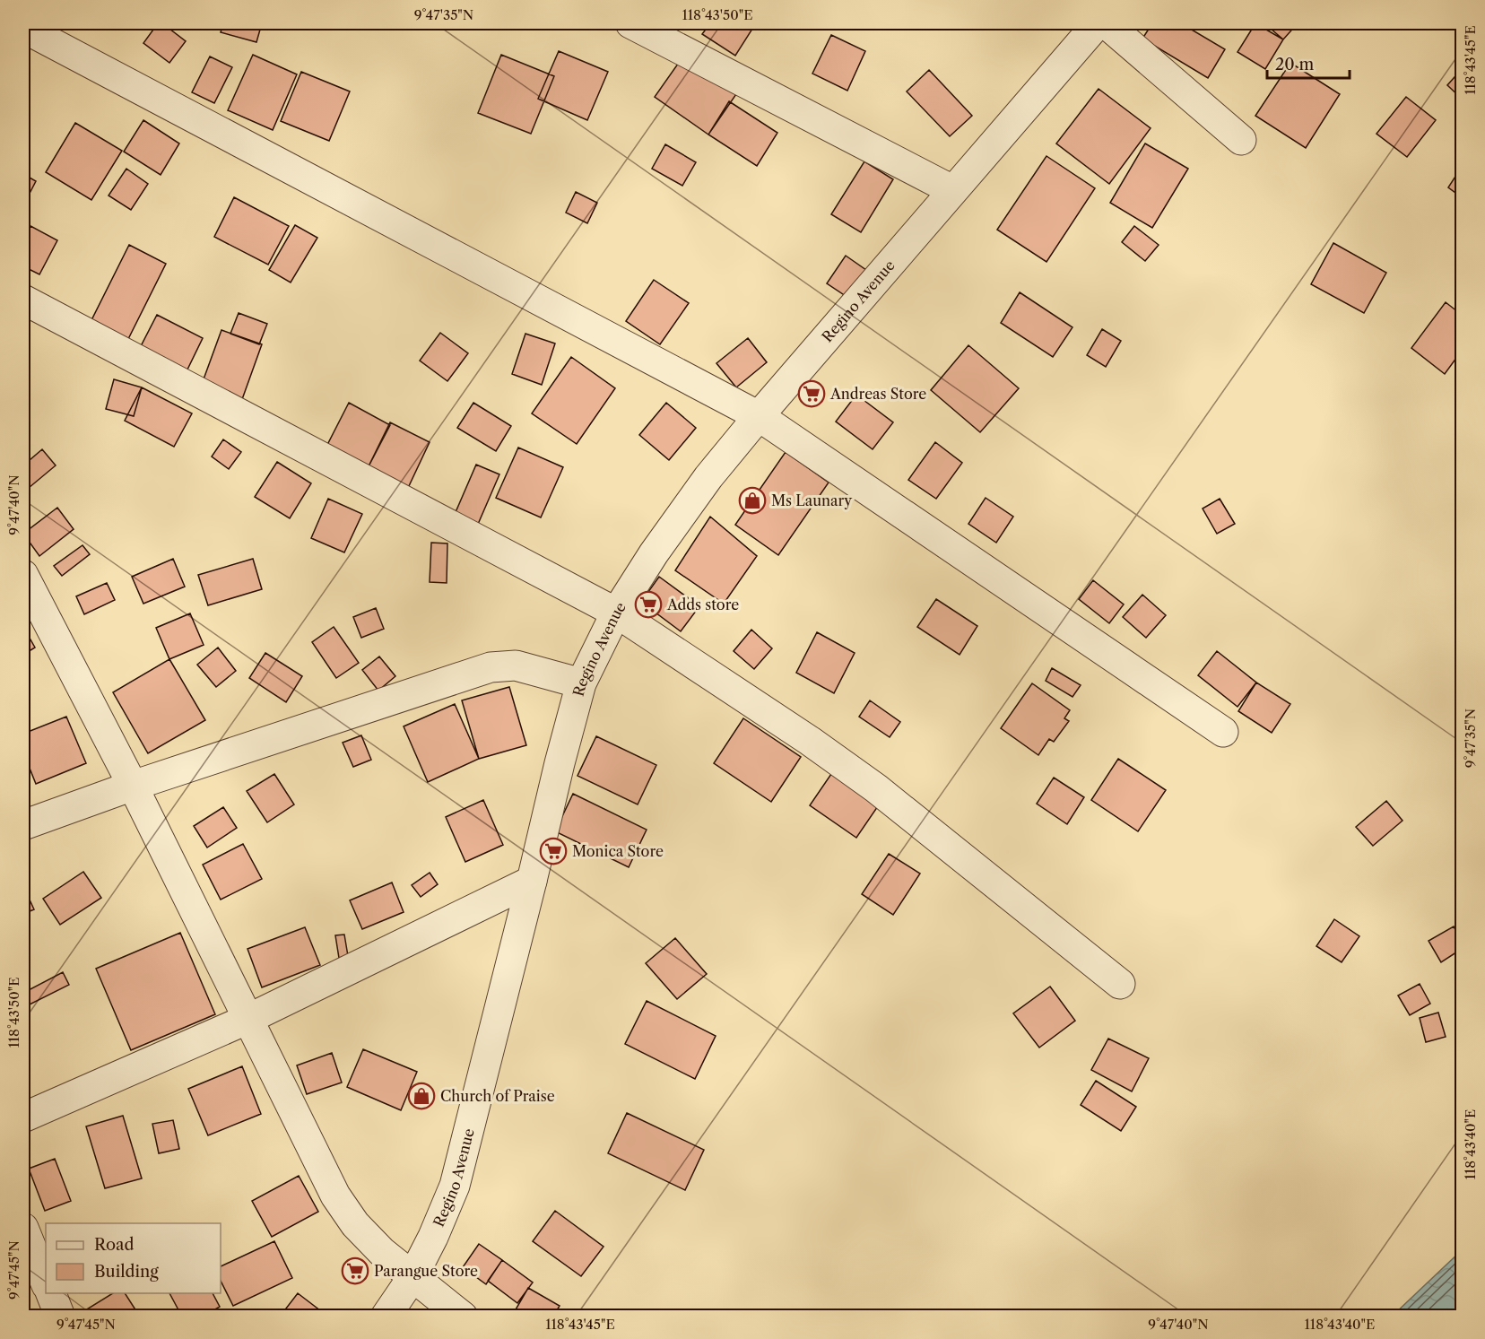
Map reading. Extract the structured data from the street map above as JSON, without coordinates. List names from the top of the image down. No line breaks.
{"streets":{"street":["Regino Avenue"]},"places":{"supermarket":["Andreas Store","Adds store","Monica Store","Parangue Store"],"shop":["Ms Launary","Church of Praise"]},"legend":["Road","Building"],"scale_bar":"20 m","coordinates":["9°47'35\"N","118°43'50\"E","118°43'45\"E","9°47'40\"N","118°43'40\"E","9°47'45\"N"]}
